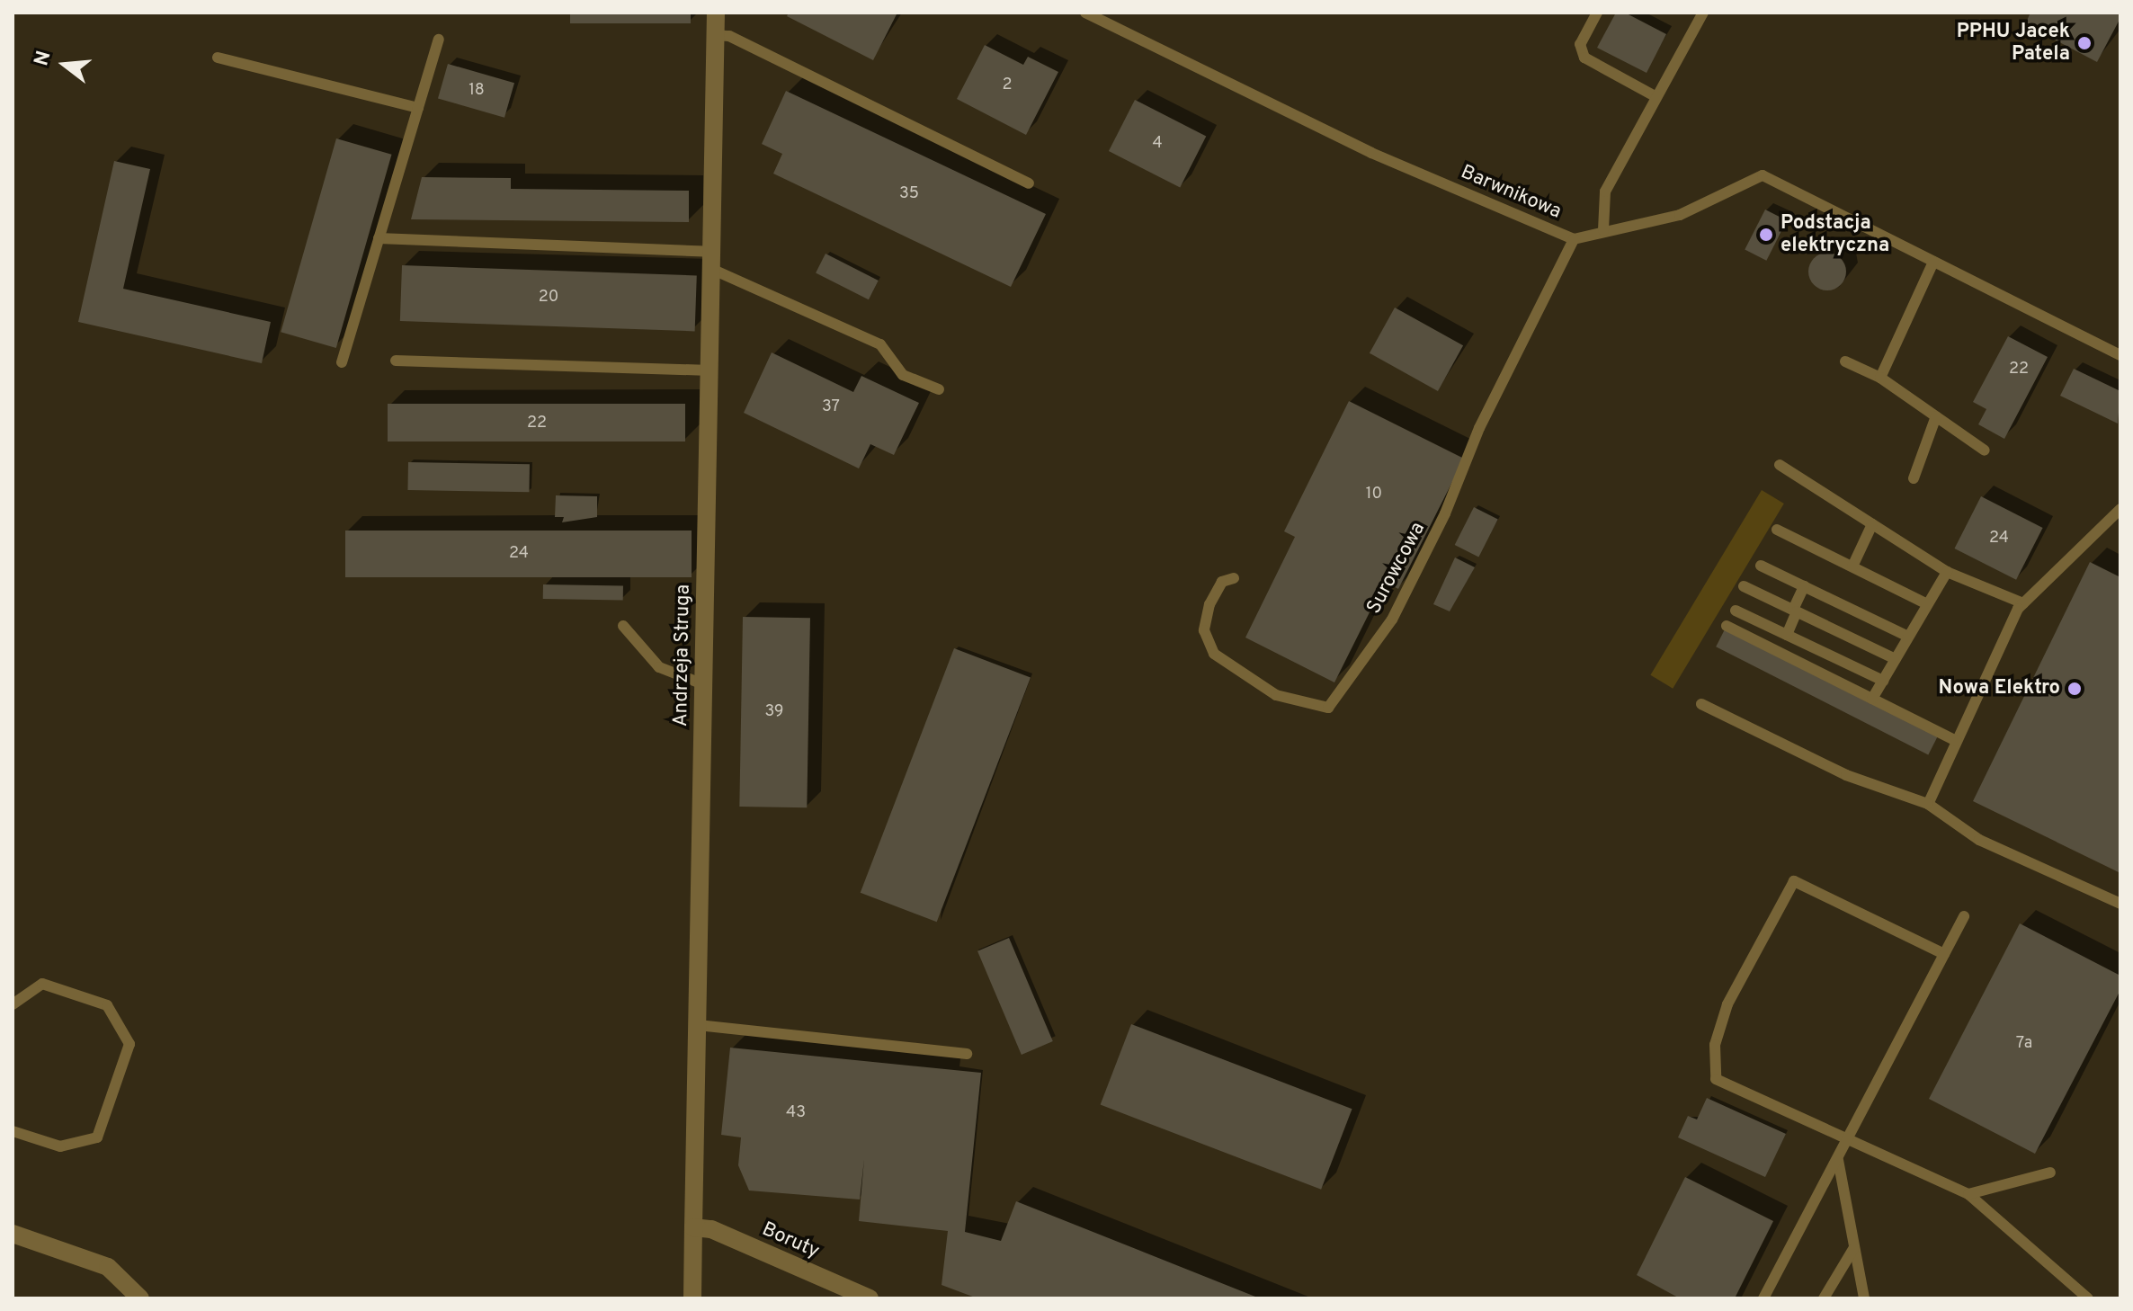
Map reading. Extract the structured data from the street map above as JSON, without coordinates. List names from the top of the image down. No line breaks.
{"streets":{"street":["Andrzeja Struga","Boruty"],"lane":["Barwnikowa","Surowcowa"]},"crossings":[["Barwnikowa","Surowcowa"],["Andrzeja Struga","Boruty"]],"places":["PPHU Jacek Patela","Podstacja elektryczna","Nowa Elektro"],"house_numbers":["2","18","4","35","20","22","37","22","10","24","24","39","7a","43"],"north":"left"}
